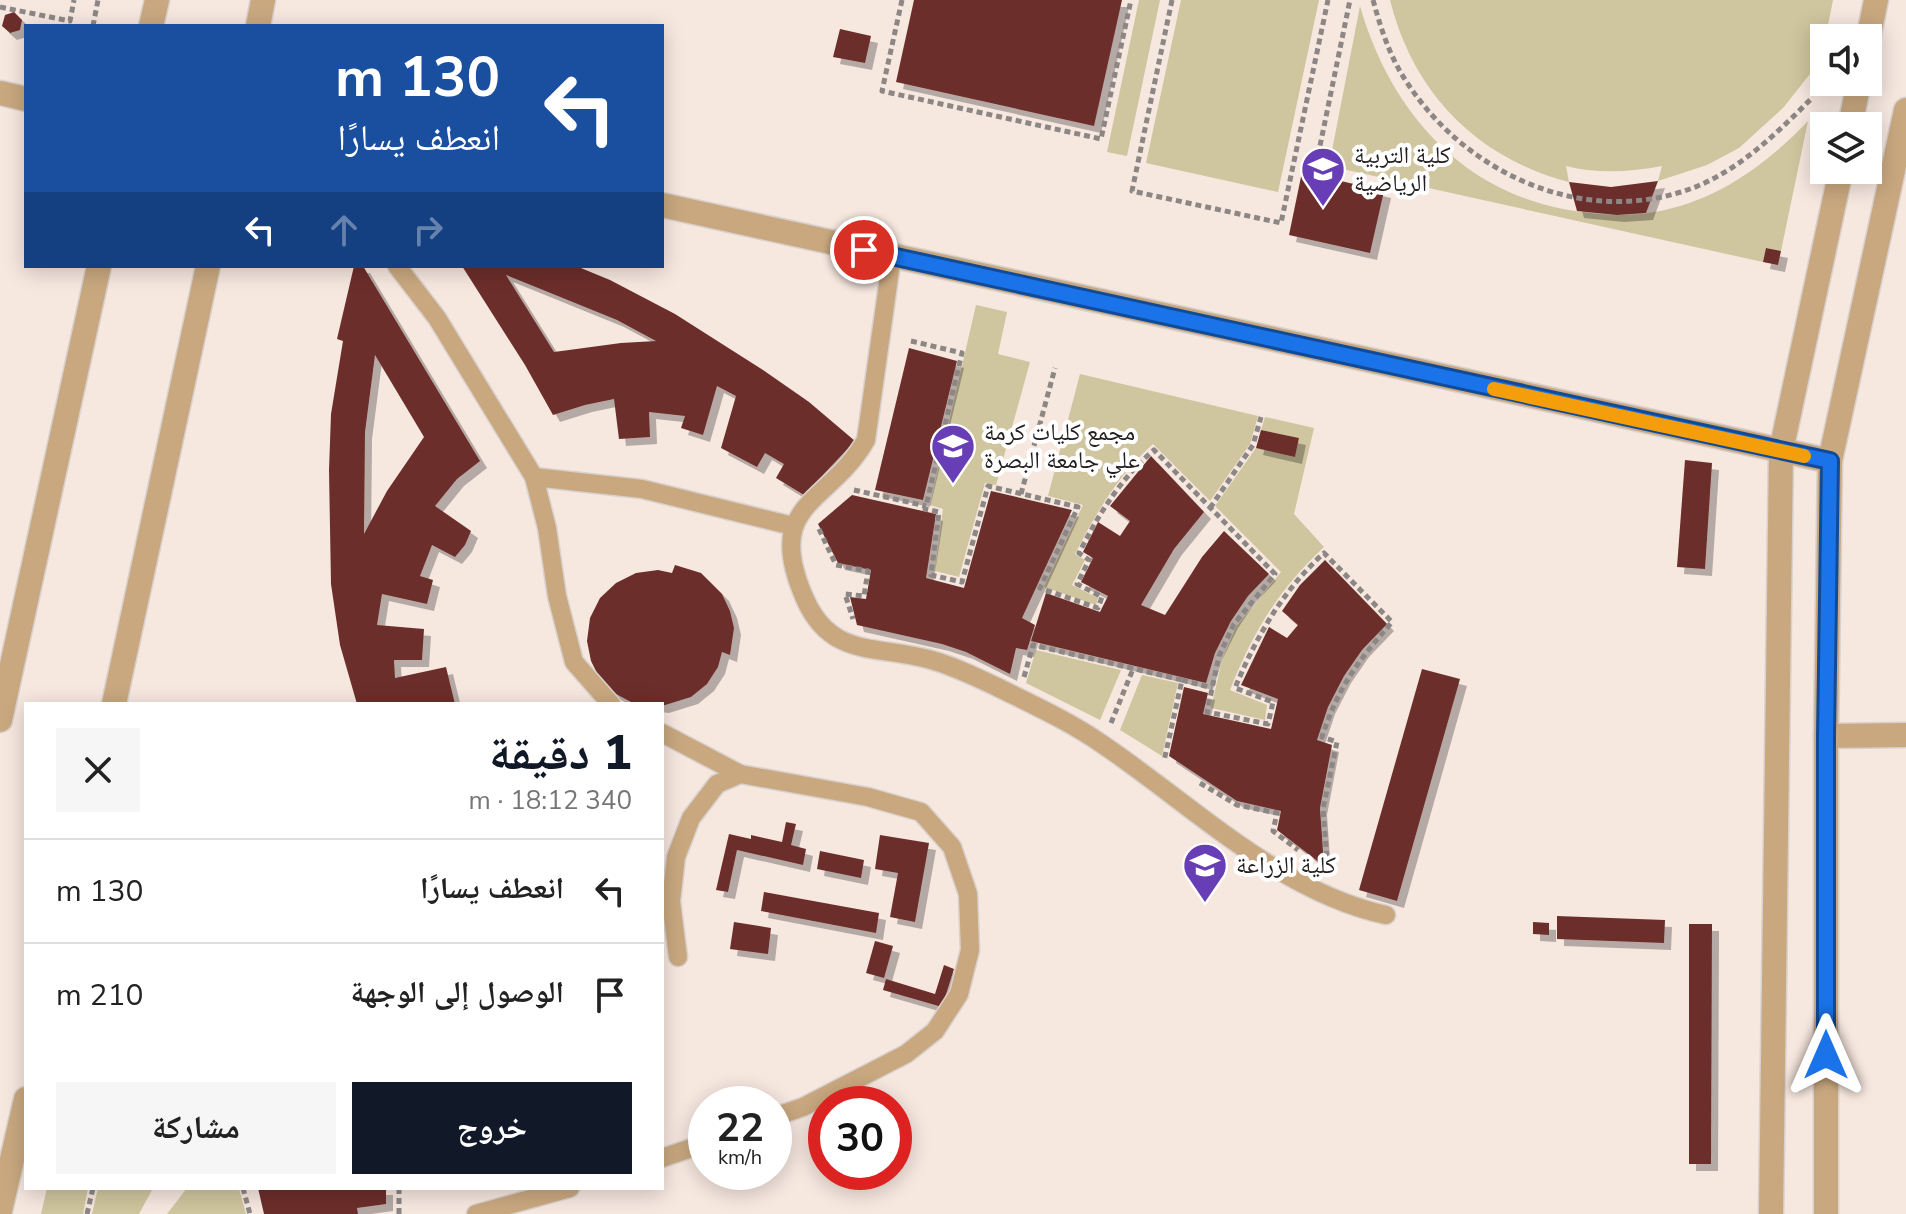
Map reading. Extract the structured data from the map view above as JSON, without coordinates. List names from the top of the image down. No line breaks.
{"places":{"school or university":["كلية التربية الرياضية","مجمع كليات كرمة علي جامعة البصرة","كلية الزراعة"]},"page":{"turn":["130 m","انعطف يسارًا"],"heading":["1 دقيقة","340 m · 18:12"],"list":[{"name":"انعطف يسارًا","value":"130 m"},{"name":"الوصول إلى الوجهة","value":"210 m"}],"buttons":["خروج","مشاركة"],"speed":"22 km/h","limit":"30"}}
